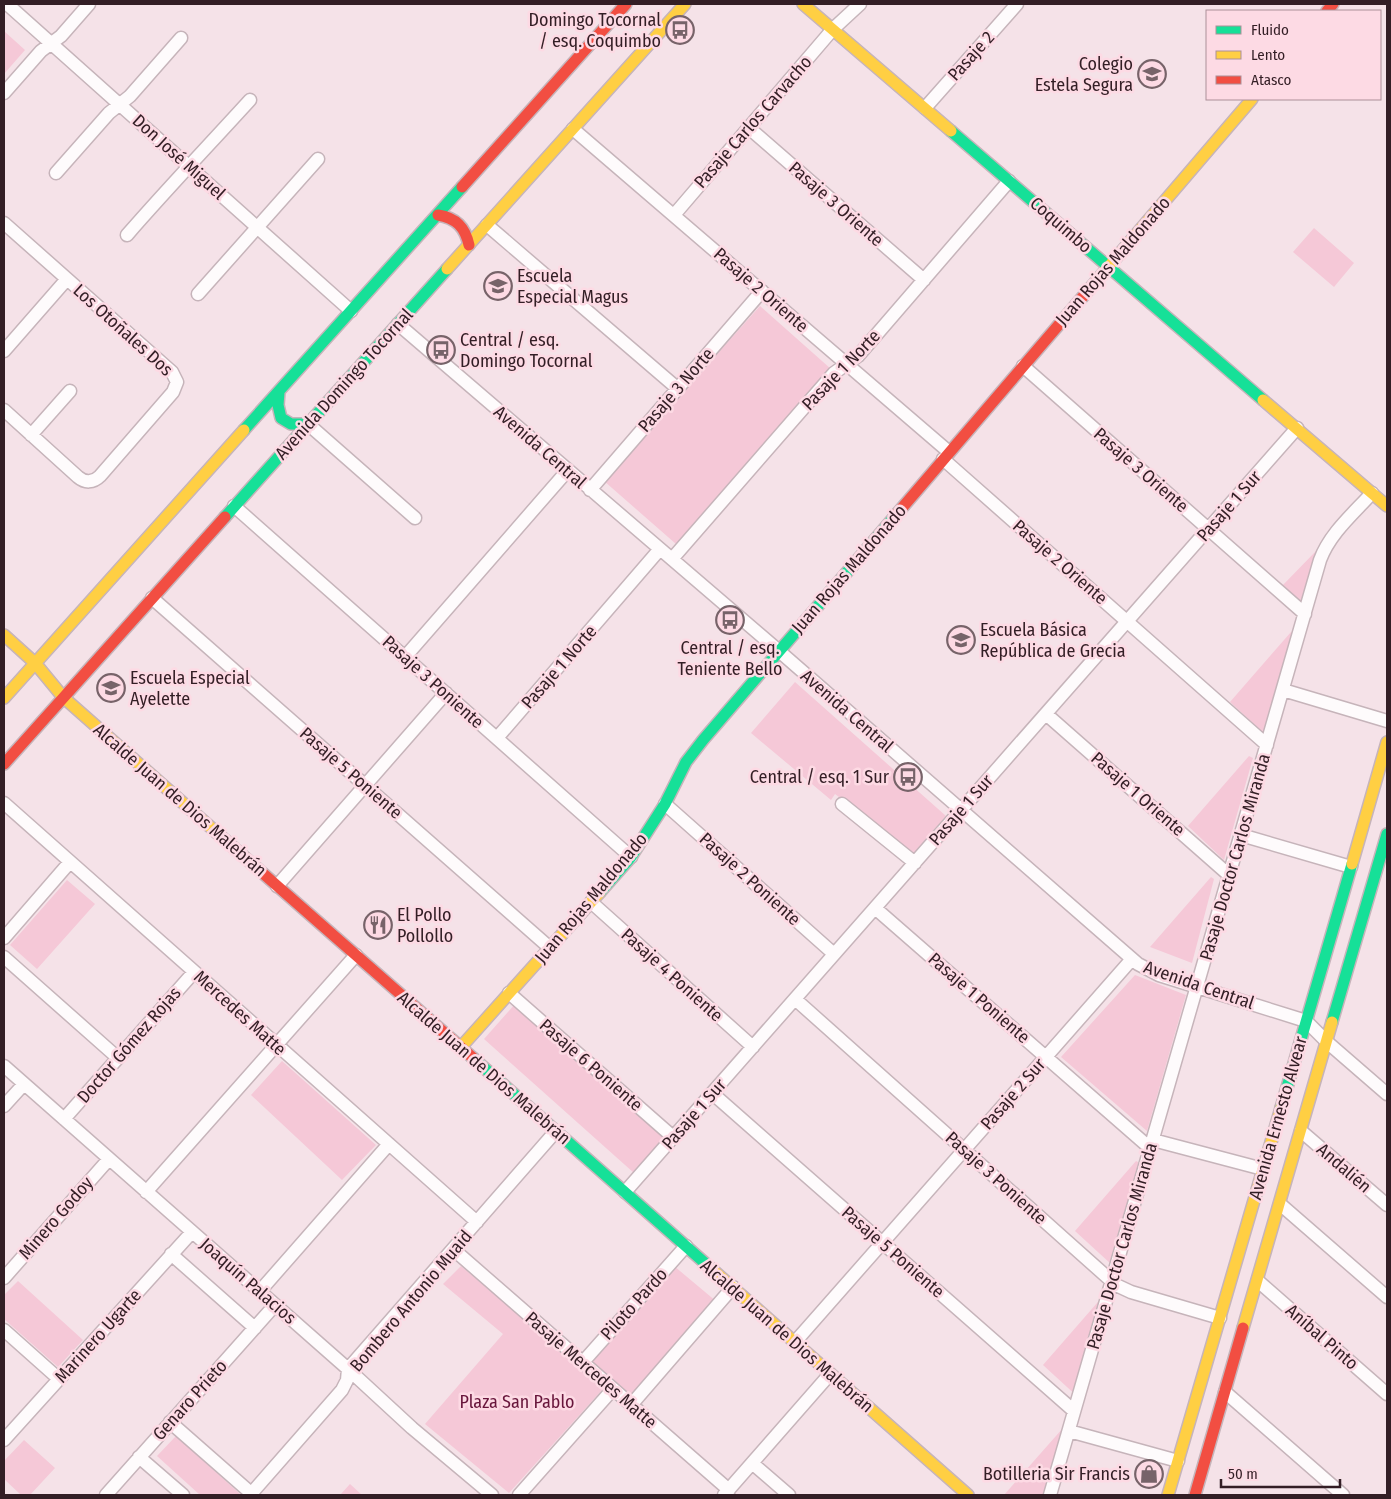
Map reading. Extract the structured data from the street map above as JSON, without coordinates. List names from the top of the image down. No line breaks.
{"streets":{"main road":["Coquimbo","Juan Rojas Maldonado","Avenida Domingo Tocornal","Alcalde Juan de Dios Malebrán","Avenida Ernesto Alvear"],"street":["Pasaje 2","Pasaje Carlos Carvacho","Don José Miguel","Pasaje 3 Oriente","Pasaje 2 Oriente","Los Otoñales Dos","Pasaje 1 Norte","Pasaje 3 Norte","Avenida Central","Pasaje 1 Sur","Pasaje 3 Poniente","Pasaje 5 Poniente","Pasaje 1 Oriente","Pasaje Doctor Carlos Miranda","Pasaje 2 Poniente","Pasaje 4 Poniente","Pasaje 1 Poniente","Mercedes Matte","Doctor Gómez Rojas","Pasaje 6 Poniente","Pasaje 2 Sur","Andalién","Minero Godoy","Joaquín Palacios","Bombero Antonio Muaid","Piloto Pardo","Marinero Ugarte","Aníbal Pinto","Pasaje Mercedes Matte","Genaro Prieto"]},"crossings":[["Pasaje 2","Coquimbo"],["Pasaje Carlos Carvacho","Pasaje 3 Oriente"],["Pasaje Carlos Carvacho","Coquimbo"],["Pasaje Carlos Carvacho","Pasaje 2 Oriente"],["Pasaje 3 Oriente","Juan Rojas Maldonado"],["Pasaje 3 Oriente","Pasaje 1 Norte"],["Pasaje 3 Oriente","Pasaje 1 Sur"],["Pasaje 3 Oriente","Pasaje Doctor Carlos Miranda"],["Coquimbo","Juan Rojas Maldonado"],["Coquimbo","Pasaje 1 Norte"],["Coquimbo","Pasaje 1 Sur"],["Coquimbo","Pasaje Doctor Carlos Miranda"],["Juan Rojas Maldonado","Pasaje 2 Oriente"],["Juan Rojas Maldonado","Avenida Central"],["Juan Rojas Maldonado","Pasaje 3 Poniente"],["Juan Rojas Maldonado","Pasaje 5 Poniente"],["Juan Rojas Maldonado","Alcalde Juan de Dios Malebrán"],["Juan Rojas Maldonado","Pasaje 2 Poniente"],["Juan Rojas Maldonado","Pasaje 4 Poniente"],["Juan Rojas Maldonado","Pasaje 6 Poniente"],["Pasaje 2 Oriente","Pasaje 1 Norte"],["Pasaje 2 Oriente","Avenida Domingo Tocornal"],["Pasaje 2 Oriente","Pasaje 3 Norte"],["Pasaje 2 Oriente","Pasaje 1 Sur"],["Pasaje 2 Oriente","Pasaje Doctor Carlos Miranda"],["Pasaje 1 Norte","Avenida Central"],["Pasaje 1 Norte","Pasaje 3 Poniente"],["Avenida Domingo Tocornal","Avenida Central"],["Avenida Domingo Tocornal","Pasaje 3 Poniente"],["Avenida Domingo Tocornal","Pasaje 5 Poniente"],["Avenida Domingo Tocornal","Alcalde Juan de Dios Malebrán"],["Pasaje 3 Norte","Avenida Central"],["Avenida Central","Pasaje 1 Sur"],["Avenida Central","Pasaje Doctor Carlos Miranda"],["Avenida Central","Pasaje 2 Sur"],["Avenida Central","Avenida Ernesto Alvear"],["Pasaje 1 Sur","Pasaje 3 Poniente"],["Pasaje 1 Sur","Pasaje 5 Poniente"],["Pasaje 1 Sur","Pasaje 1 Oriente"],["Pasaje 1 Sur","Alcalde Juan de Dios Malebrán"],["Pasaje 1 Sur","Pasaje 2 Poniente"],["Pasaje 1 Sur","Pasaje 4 Poniente"],["Pasaje 1 Sur","Pasaje 1 Poniente"],["Pasaje 1 Sur","Pasaje 6 Poniente"],["Pasaje 3 Poniente","Pasaje Doctor Carlos Miranda"],["Pasaje 3 Poniente","Pasaje 2 Sur"],["Pasaje 3 Poniente","Avenida Ernesto Alvear"],["Pasaje 5 Poniente","Pasaje Doctor Carlos Miranda"],["Pasaje 5 Poniente","Pasaje 2 Sur"],["Pasaje 1 Oriente","Pasaje Doctor Carlos Miranda"],["Alcalde Juan de Dios Malebrán","Pasaje 2 Sur"],["Alcalde Juan de Dios Malebrán","Bombero Antonio Muaid"],["Alcalde Juan de Dios Malebrán","Piloto Pardo"],["Pasaje Doctor Carlos Miranda","Pasaje 1 Poniente"],["Pasaje 1 Poniente","Pasaje 2 Sur"],["Pasaje 1 Poniente","Avenida Ernesto Alvear"],["Mercedes Matte","Doctor Gómez Rojas"],["Mercedes Matte","Bombero Antonio Muaid"],["Doctor Gómez Rojas","Joaquín Palacios"],["Avenida Ernesto Alvear","Andalién"],["Avenida Ernesto Alvear","Aníbal Pinto"],["Minero Godoy","Joaquín Palacios"],["Joaquín Palacios","Bombero Antonio Muaid"],["Joaquín Palacios","Marinero Ugarte"],["Joaquín Palacios","Genaro Prieto"],["Bombero Antonio Muaid","Pasaje Mercedes Matte"],["Piloto Pardo","Pasaje Mercedes Matte"]],"parks":["Plaza San Pablo"],"places":{"bus stop":["Domingo Tocornal / esq. Coquimbo","Central / esq. Domingo Tocornal","Central / esq. Teniente Bello","Central / esq. 1 Sur"],"school or university":["Colegio Estela Segura","Escuela Especial Magus","Escuela Básica República de Grecia","Escuela Especial Ayelette"],"restaurant":["El Pollo Pollollo"],"shop":["Botilleria Sir Francis"]},"legend":["Fluido","Lento","Atasco"],"scale_bar":"50 m"}
